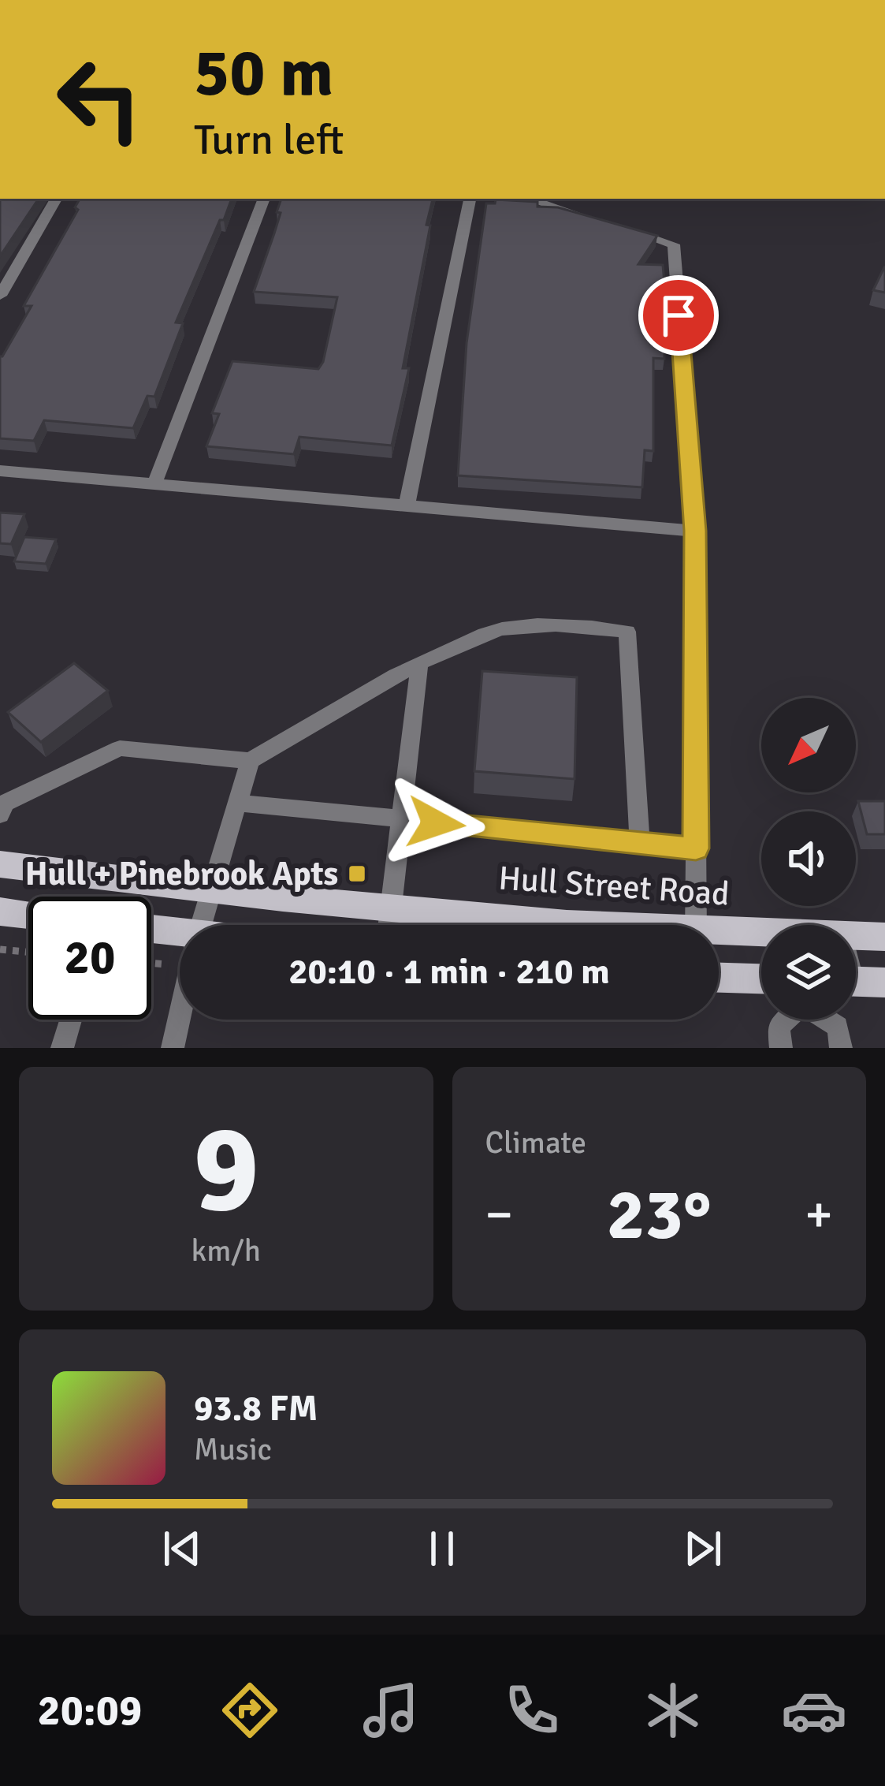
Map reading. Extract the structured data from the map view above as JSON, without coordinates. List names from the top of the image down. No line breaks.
{"streets":{"main road":["Hull Street Road"]},"places":{"transit":["Hull + Pinebrook Apts"]},"north":"bottom left","page":{"turn":["50 m","Turn left"],"limit":"20","trip":"20:10 · 1 min · 210 m","tile":[["9","km/h"],"Climate"],"heat":["−","23°","+"],"song":["93.8 FM","Music"],"tabs":"20:09"}}
